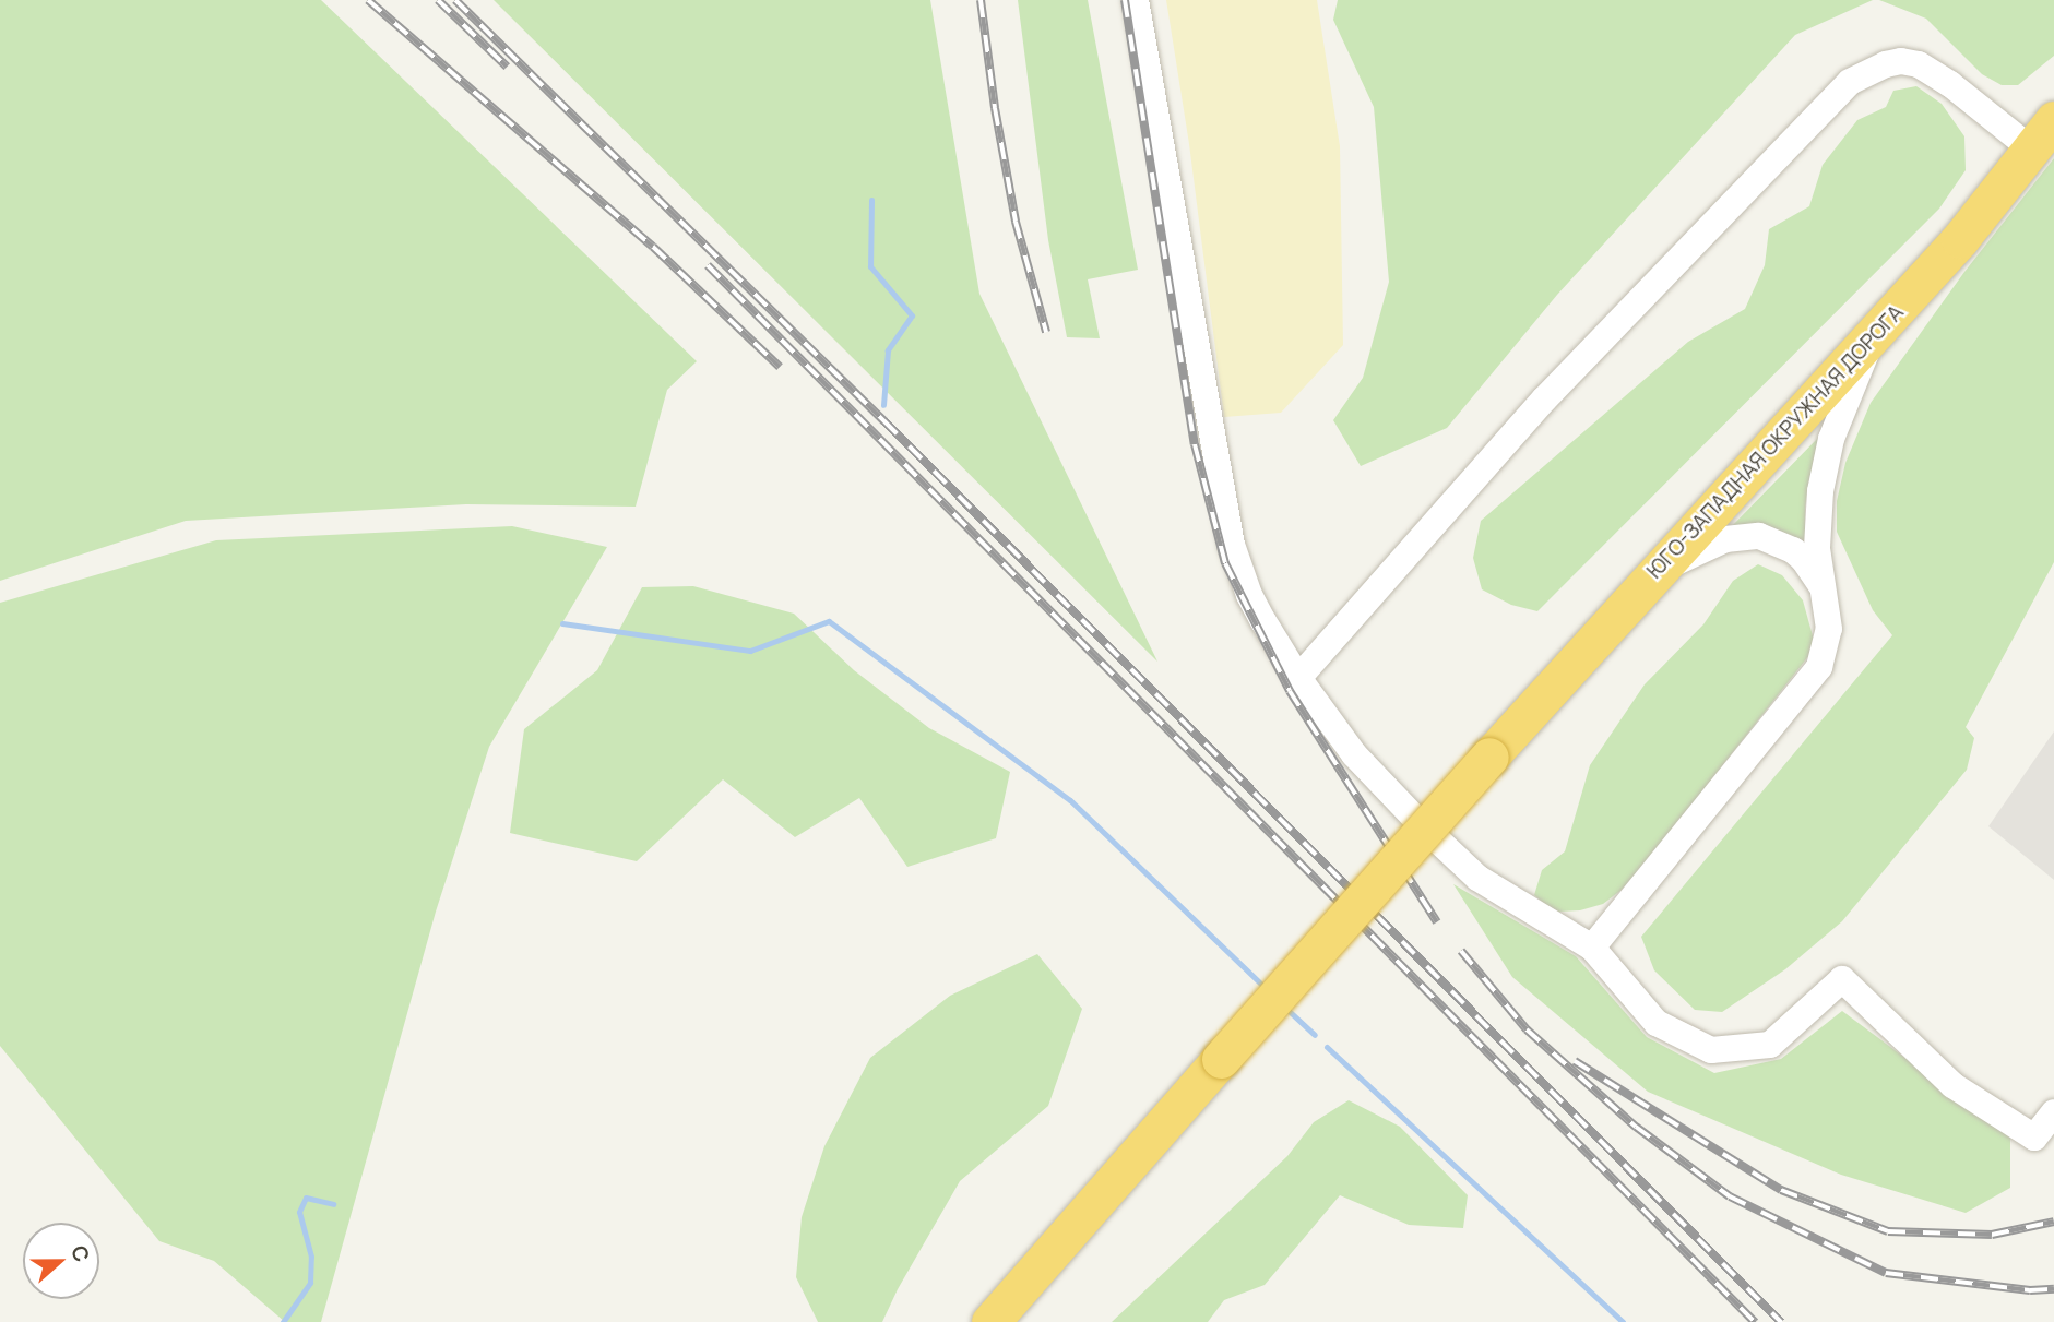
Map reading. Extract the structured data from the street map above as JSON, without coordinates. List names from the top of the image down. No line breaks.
{"streets":{"highway":["ЮГО-ЗАПАДНАЯ ОКРУЖНАЯ ДОРОГА"]},"north":"right"}
